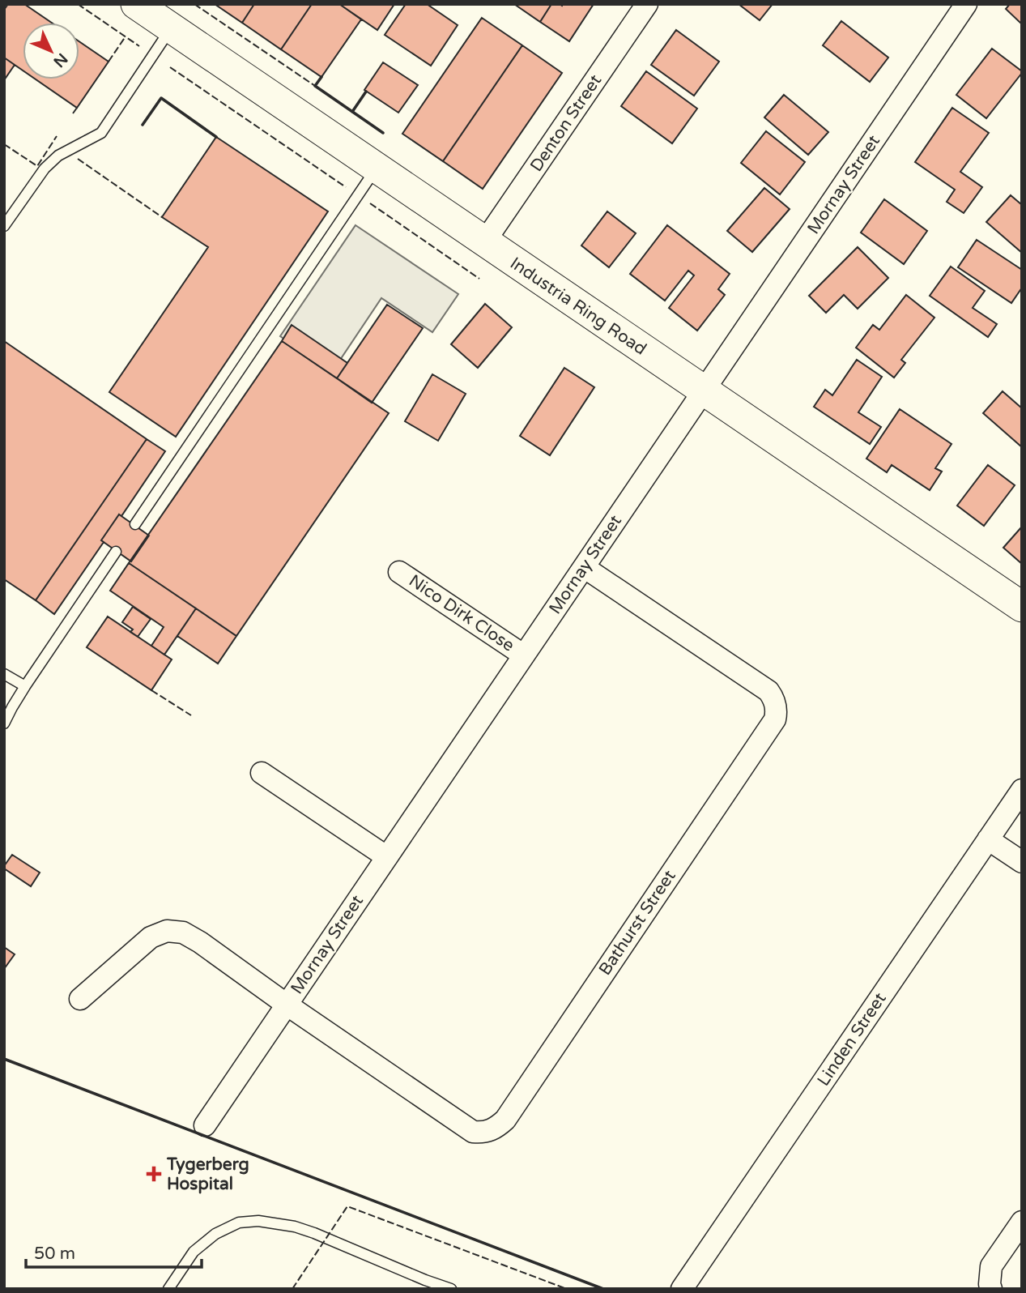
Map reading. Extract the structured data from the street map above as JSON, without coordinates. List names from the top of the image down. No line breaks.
{"streets":{"street":["Denton Street","Mornay Street","Industria Ring Road","Nico Dirk Close","Bathurst Street","Linden Street"]},"crossings":[["Denton Street","Industria Ring Road"],["Mornay Street","Industria Ring Road"],["Mornay Street","Nico Dirk Close"],["Mornay Street","Bathurst Street"]],"places":{"health":["Tygerberg Hospital"]},"scale_bar":"50 m","north":"bottom right"}
